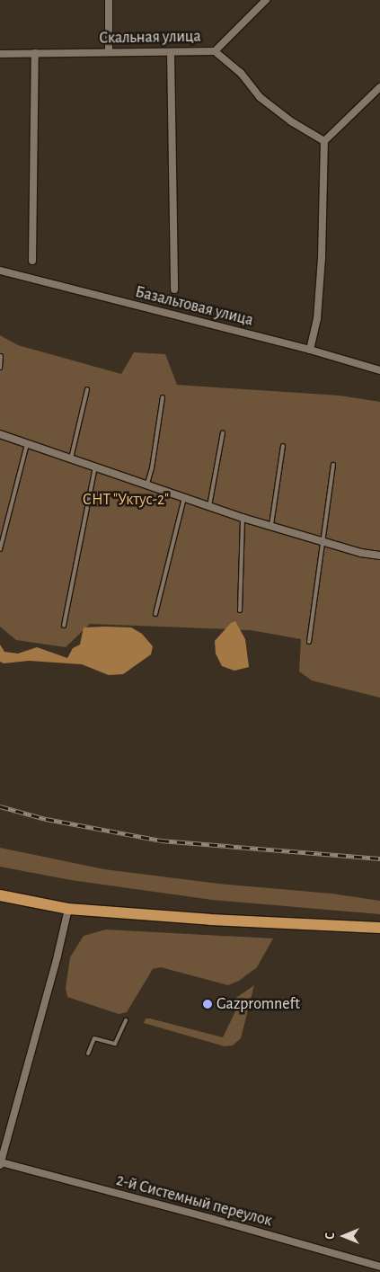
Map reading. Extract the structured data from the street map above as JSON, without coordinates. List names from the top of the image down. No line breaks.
{"streets":{"street":["Скальная улица","Базальтовая улица","2-й Системный переулок"]},"parks":["СНТ \"Уктус-2\""],"places":["Gazpromneft"],"north":"left"}
